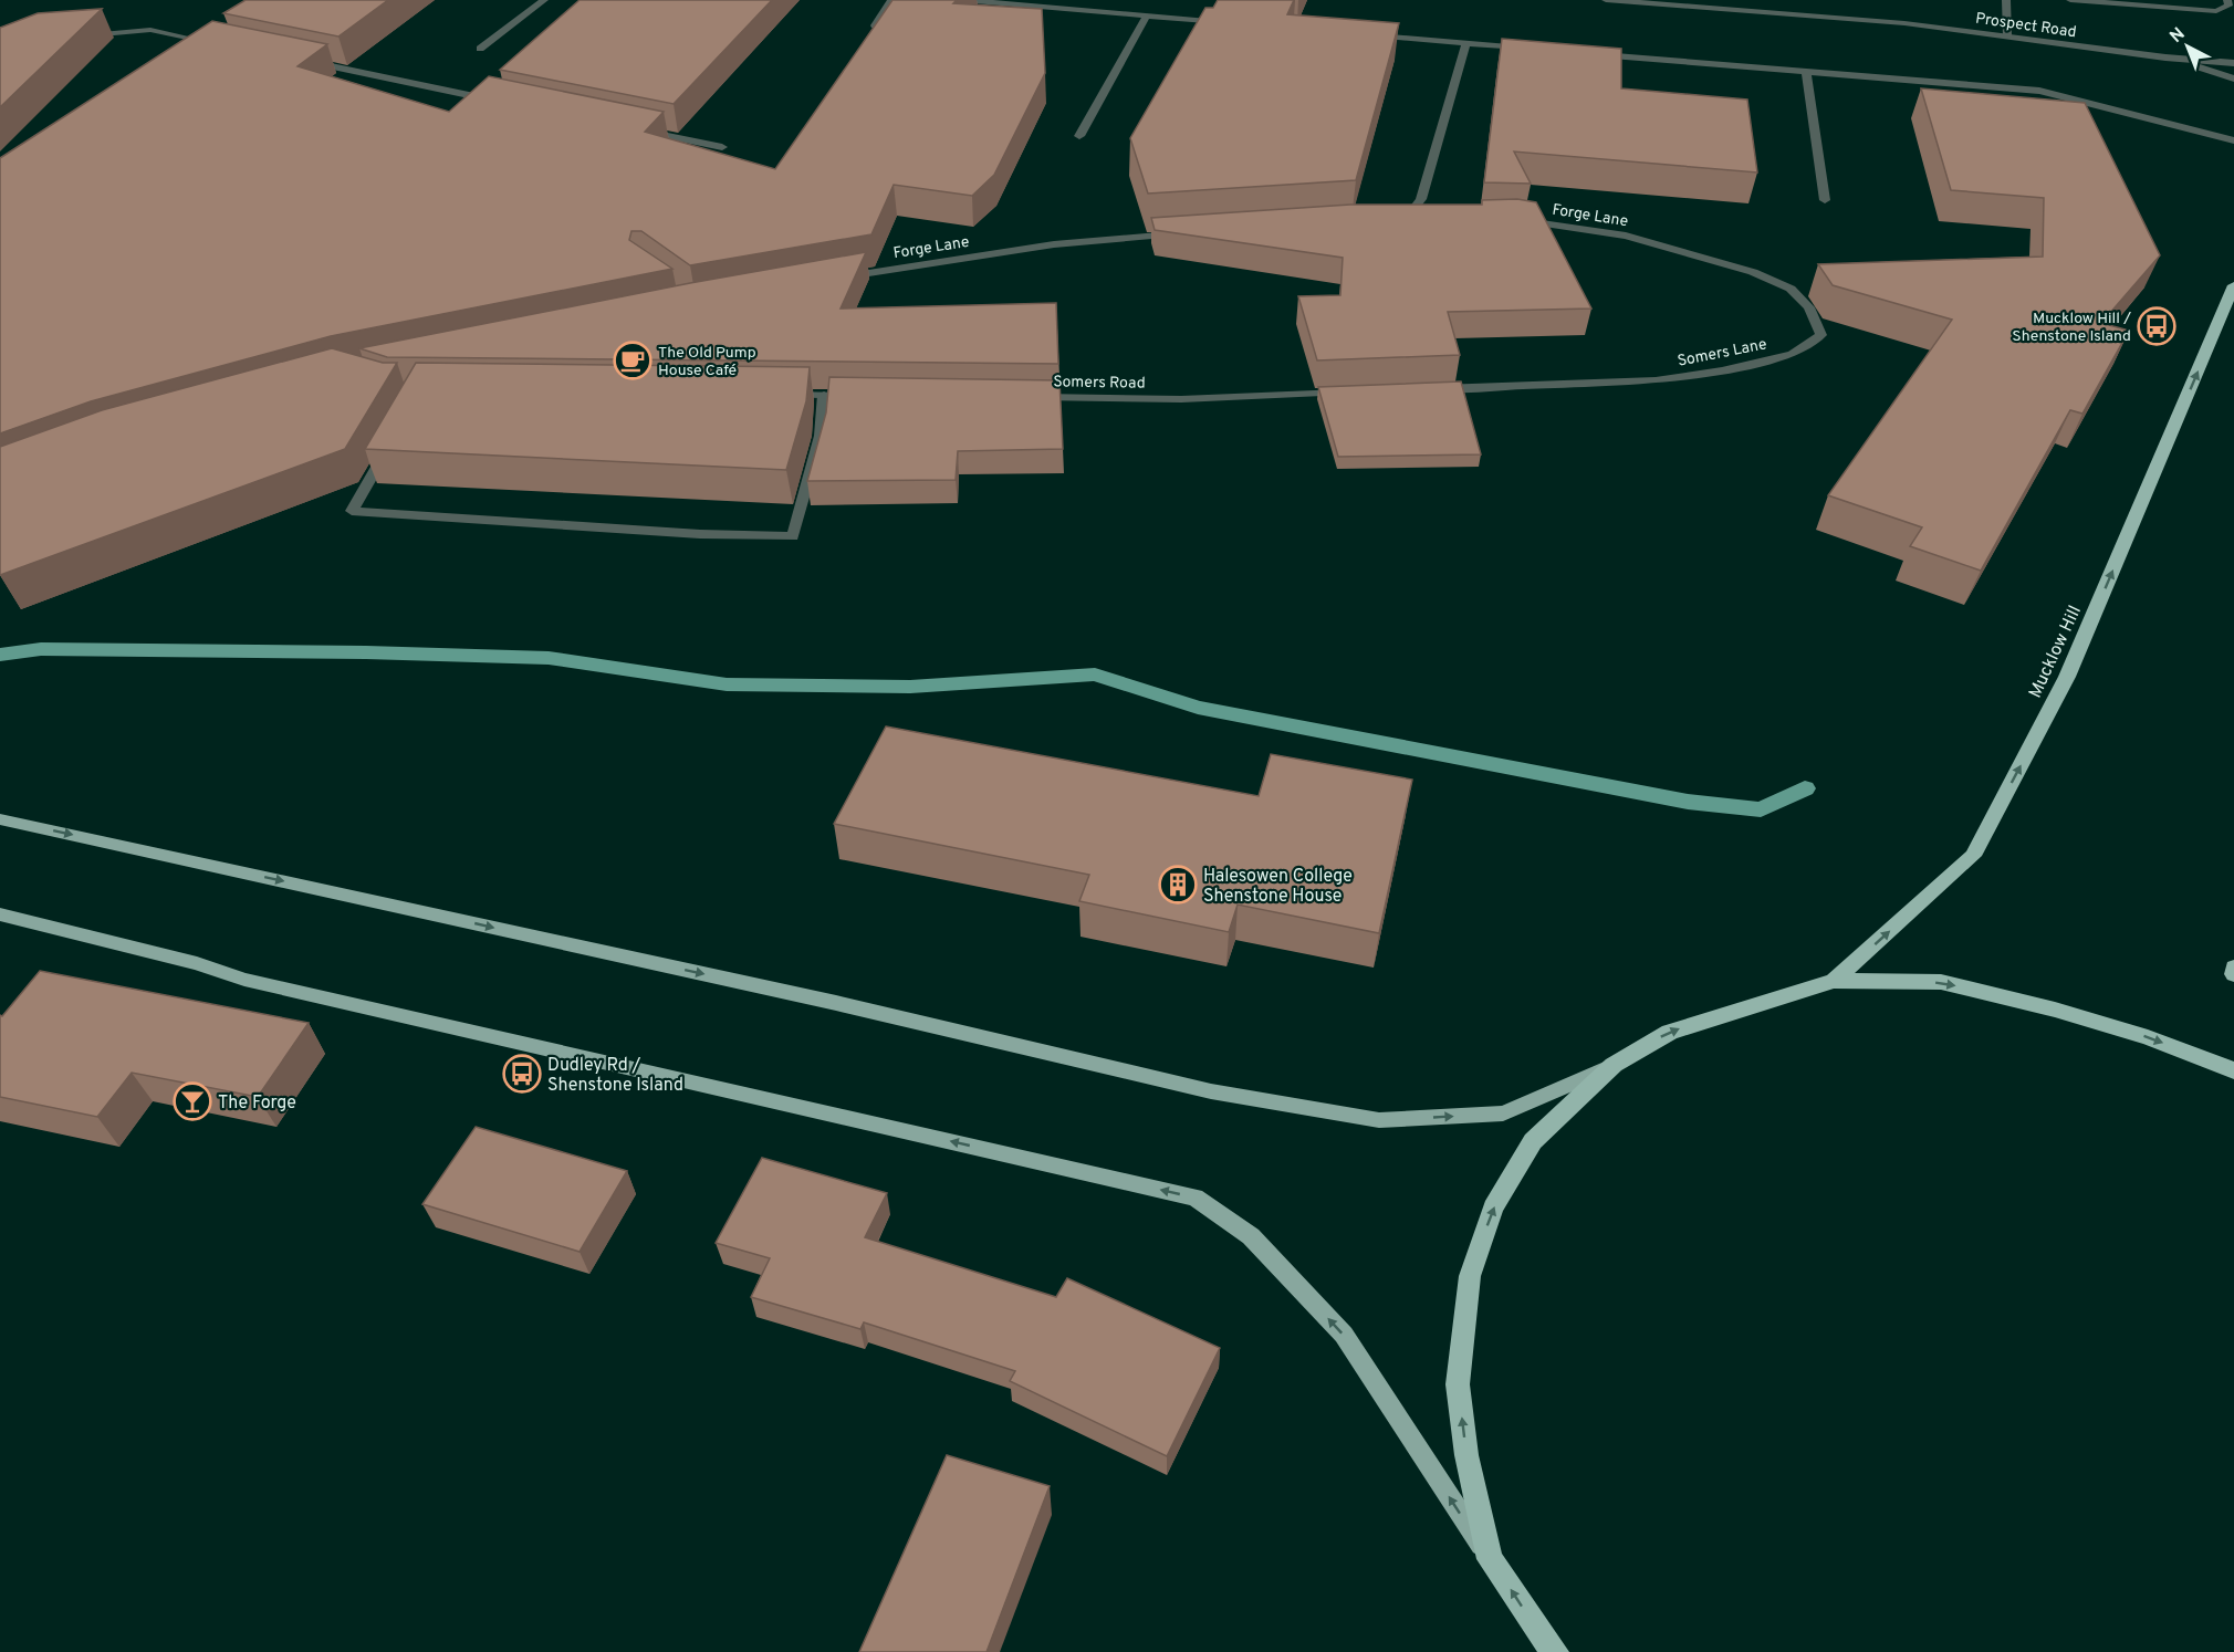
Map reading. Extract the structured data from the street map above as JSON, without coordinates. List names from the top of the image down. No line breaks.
{"streets":{"highway":["Mucklow Hill"],"street":["Prospect Road","Forge Lane","Somers Lane","Somers Road"]},"crossings":[["Forge Lane","Somers Lane"]],"one_way":["Mucklow Hill"],"places":{"bus stop":["Mucklow Hill / Shenstone Island","Dudley Rd / Shenstone Island"],"cafe":["The Old Pump House Café"],"building":["Halesowen College Shenstone House"],"bar":["The Forge"]},"north":"top left"}
